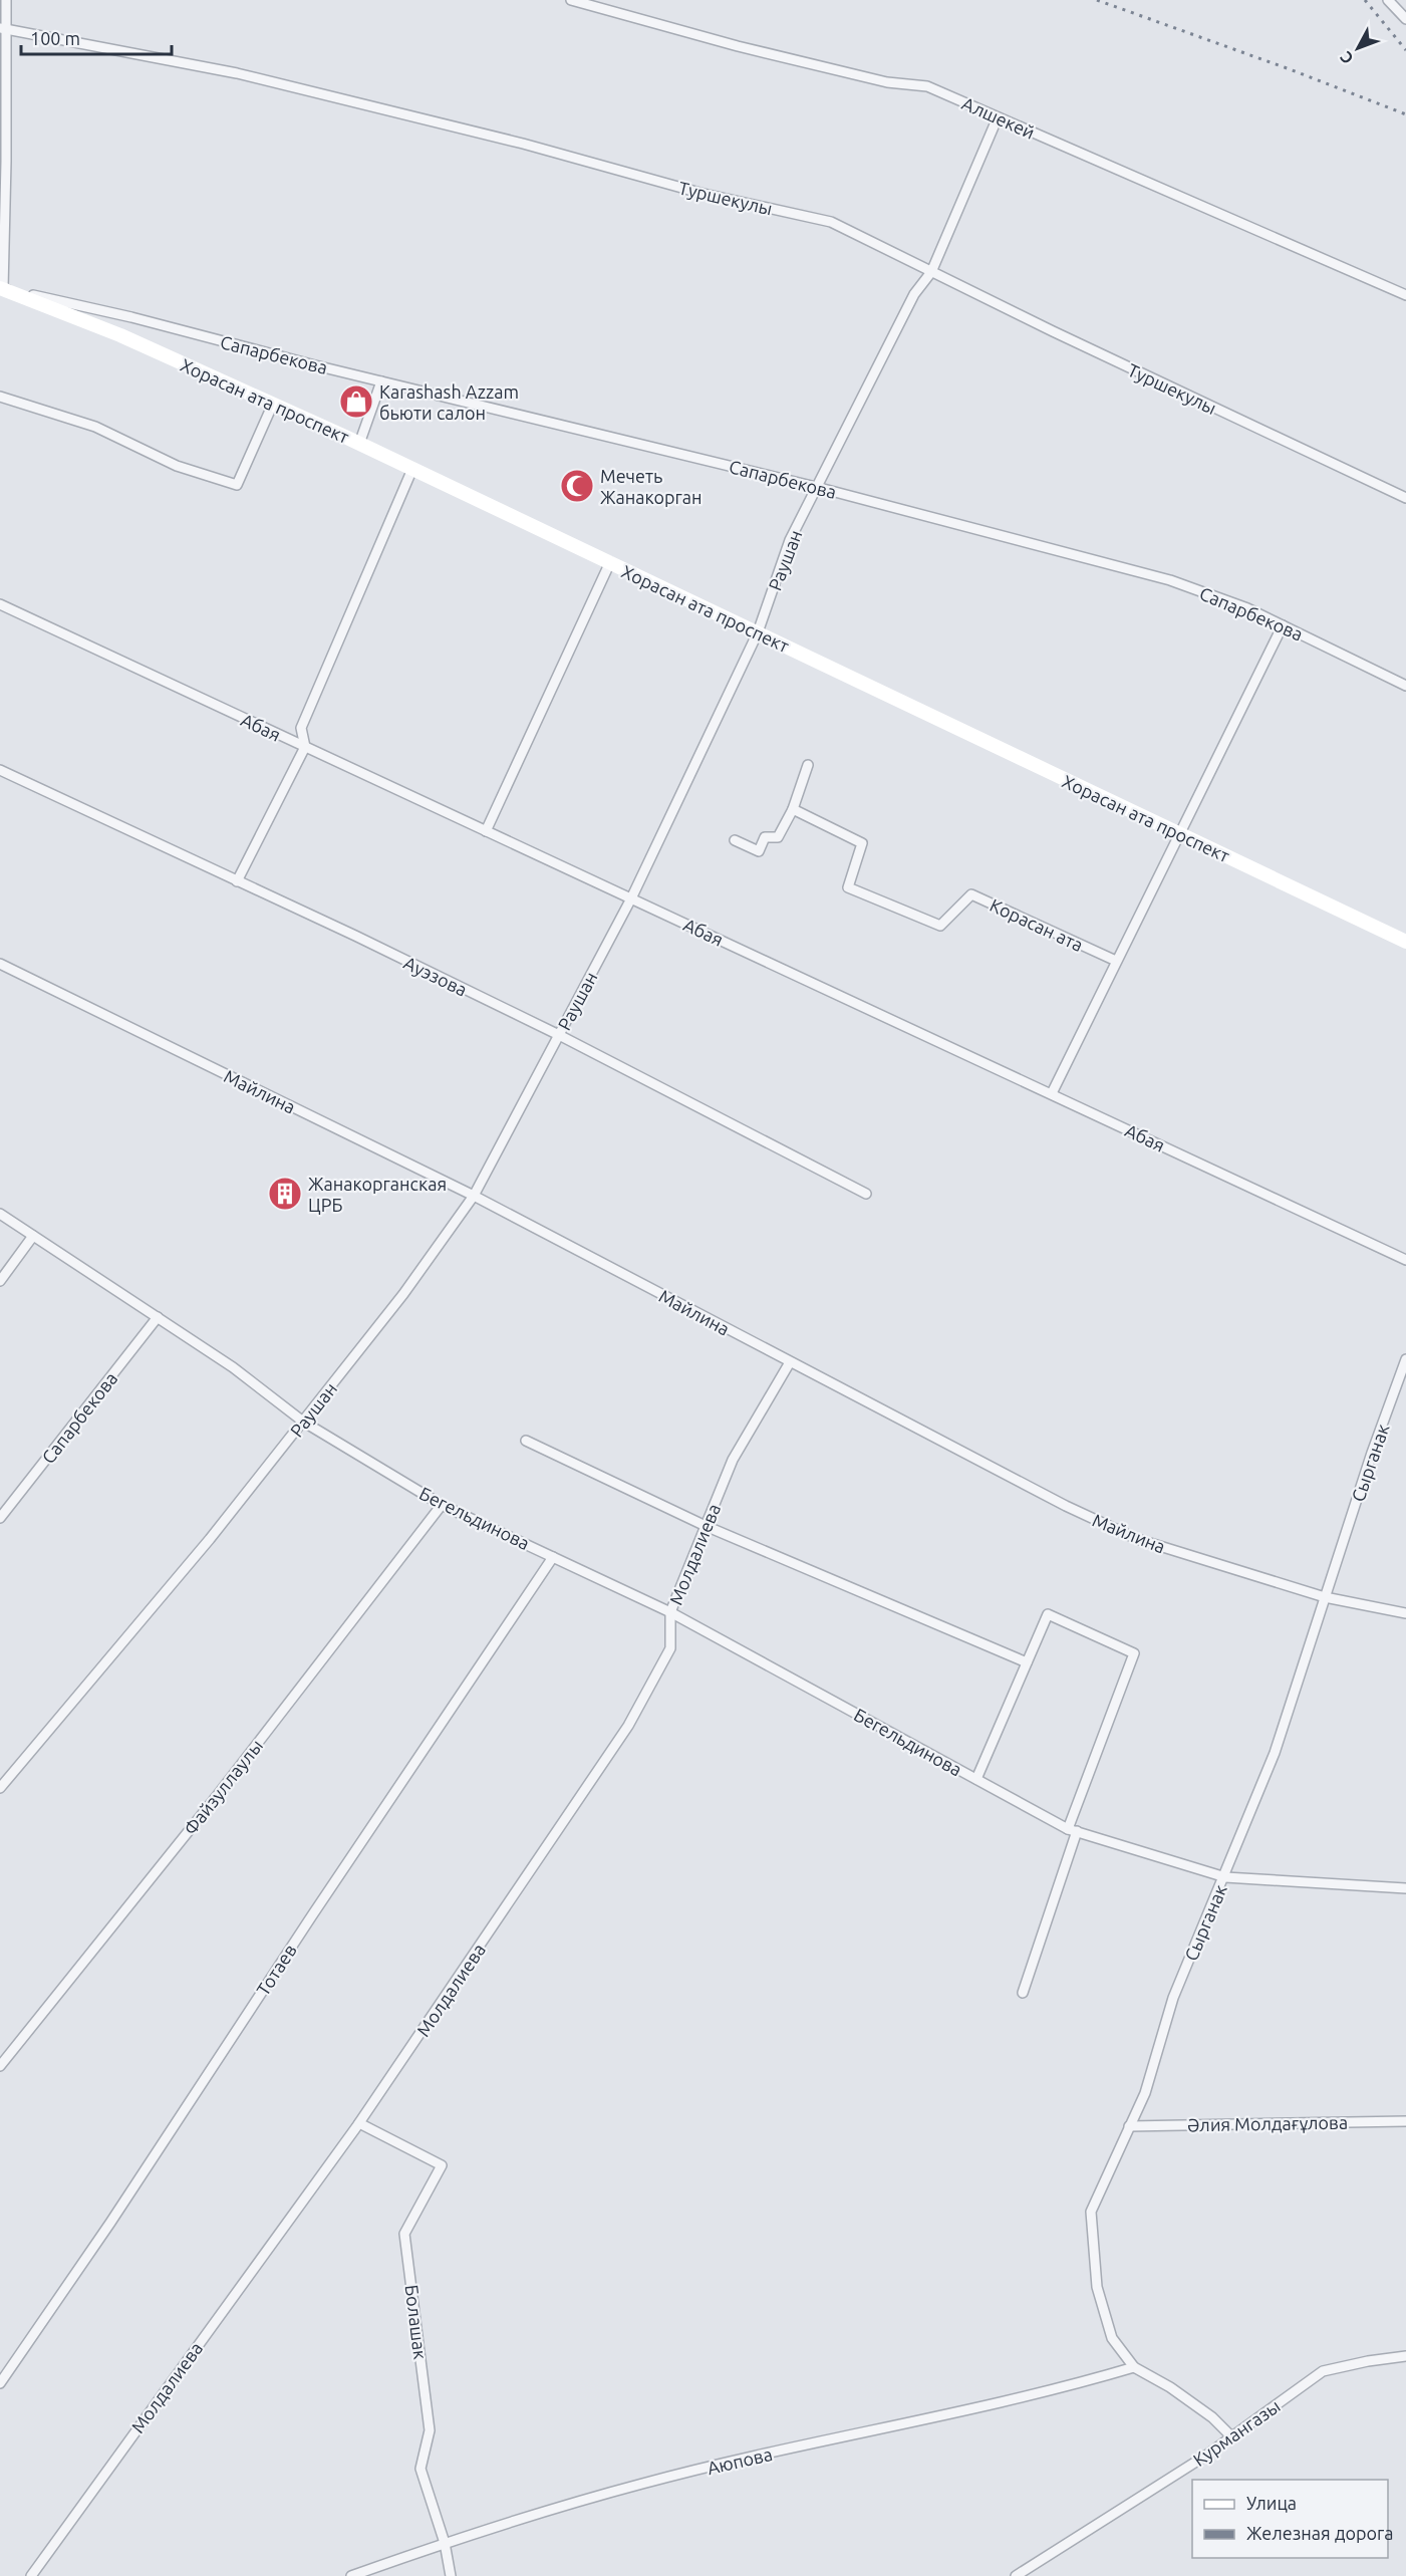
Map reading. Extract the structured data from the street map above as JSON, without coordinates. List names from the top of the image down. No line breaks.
{"streets":{"main road":["Хорасан ата проспект"],"street":["Алшекей","Туршекулы","Сапарбекова","Раушан","Абая","Корасан ата","Ауэзова","Майлина","Сырганак","Бегельдинова","Молдалиева","Файзуллаулы","Тотаев","Әлия Молдағұлова","Болашак","Курмангазы","Аюпова"]},"crossings":[["Алшекей","Раушан"],["Туршекулы","Раушан"],["Сапарбекова","Хорасан ата проспект"],["Сапарбекова","Раушан"],["Сапарбекова","Бегельдинова"],["Хорасан ата проспект","Раушан"],["Раушан","Абая"],["Раушан","Ауэзова"],["Раушан","Майлина"],["Раушан","Бегельдинова"],["Майлина","Сырганак"],["Майлина","Молдалиева"],["Сырганак","Бегельдинова"],["Сырганак","Әлия Молдағұлова"],["Сырганак","Курмангазы"],["Сырганак","Аюпова"],["Бегельдинова","Молдалиева"],["Бегельдинова","Файзуллаулы"],["Бегельдинова","Тотаев"],["Молдалиева","Болашак"],["Болашак","Аюпова"]],"places":{"shop":["Karashash Azzam бьюти салон"],"mosque":["Мечеть Жанакорган"],"building":["Жанакорганская ЦРБ"]},"legend":["Улица","Железная дорога"],"scale_bar":"100 m","north":"bottom left"}
